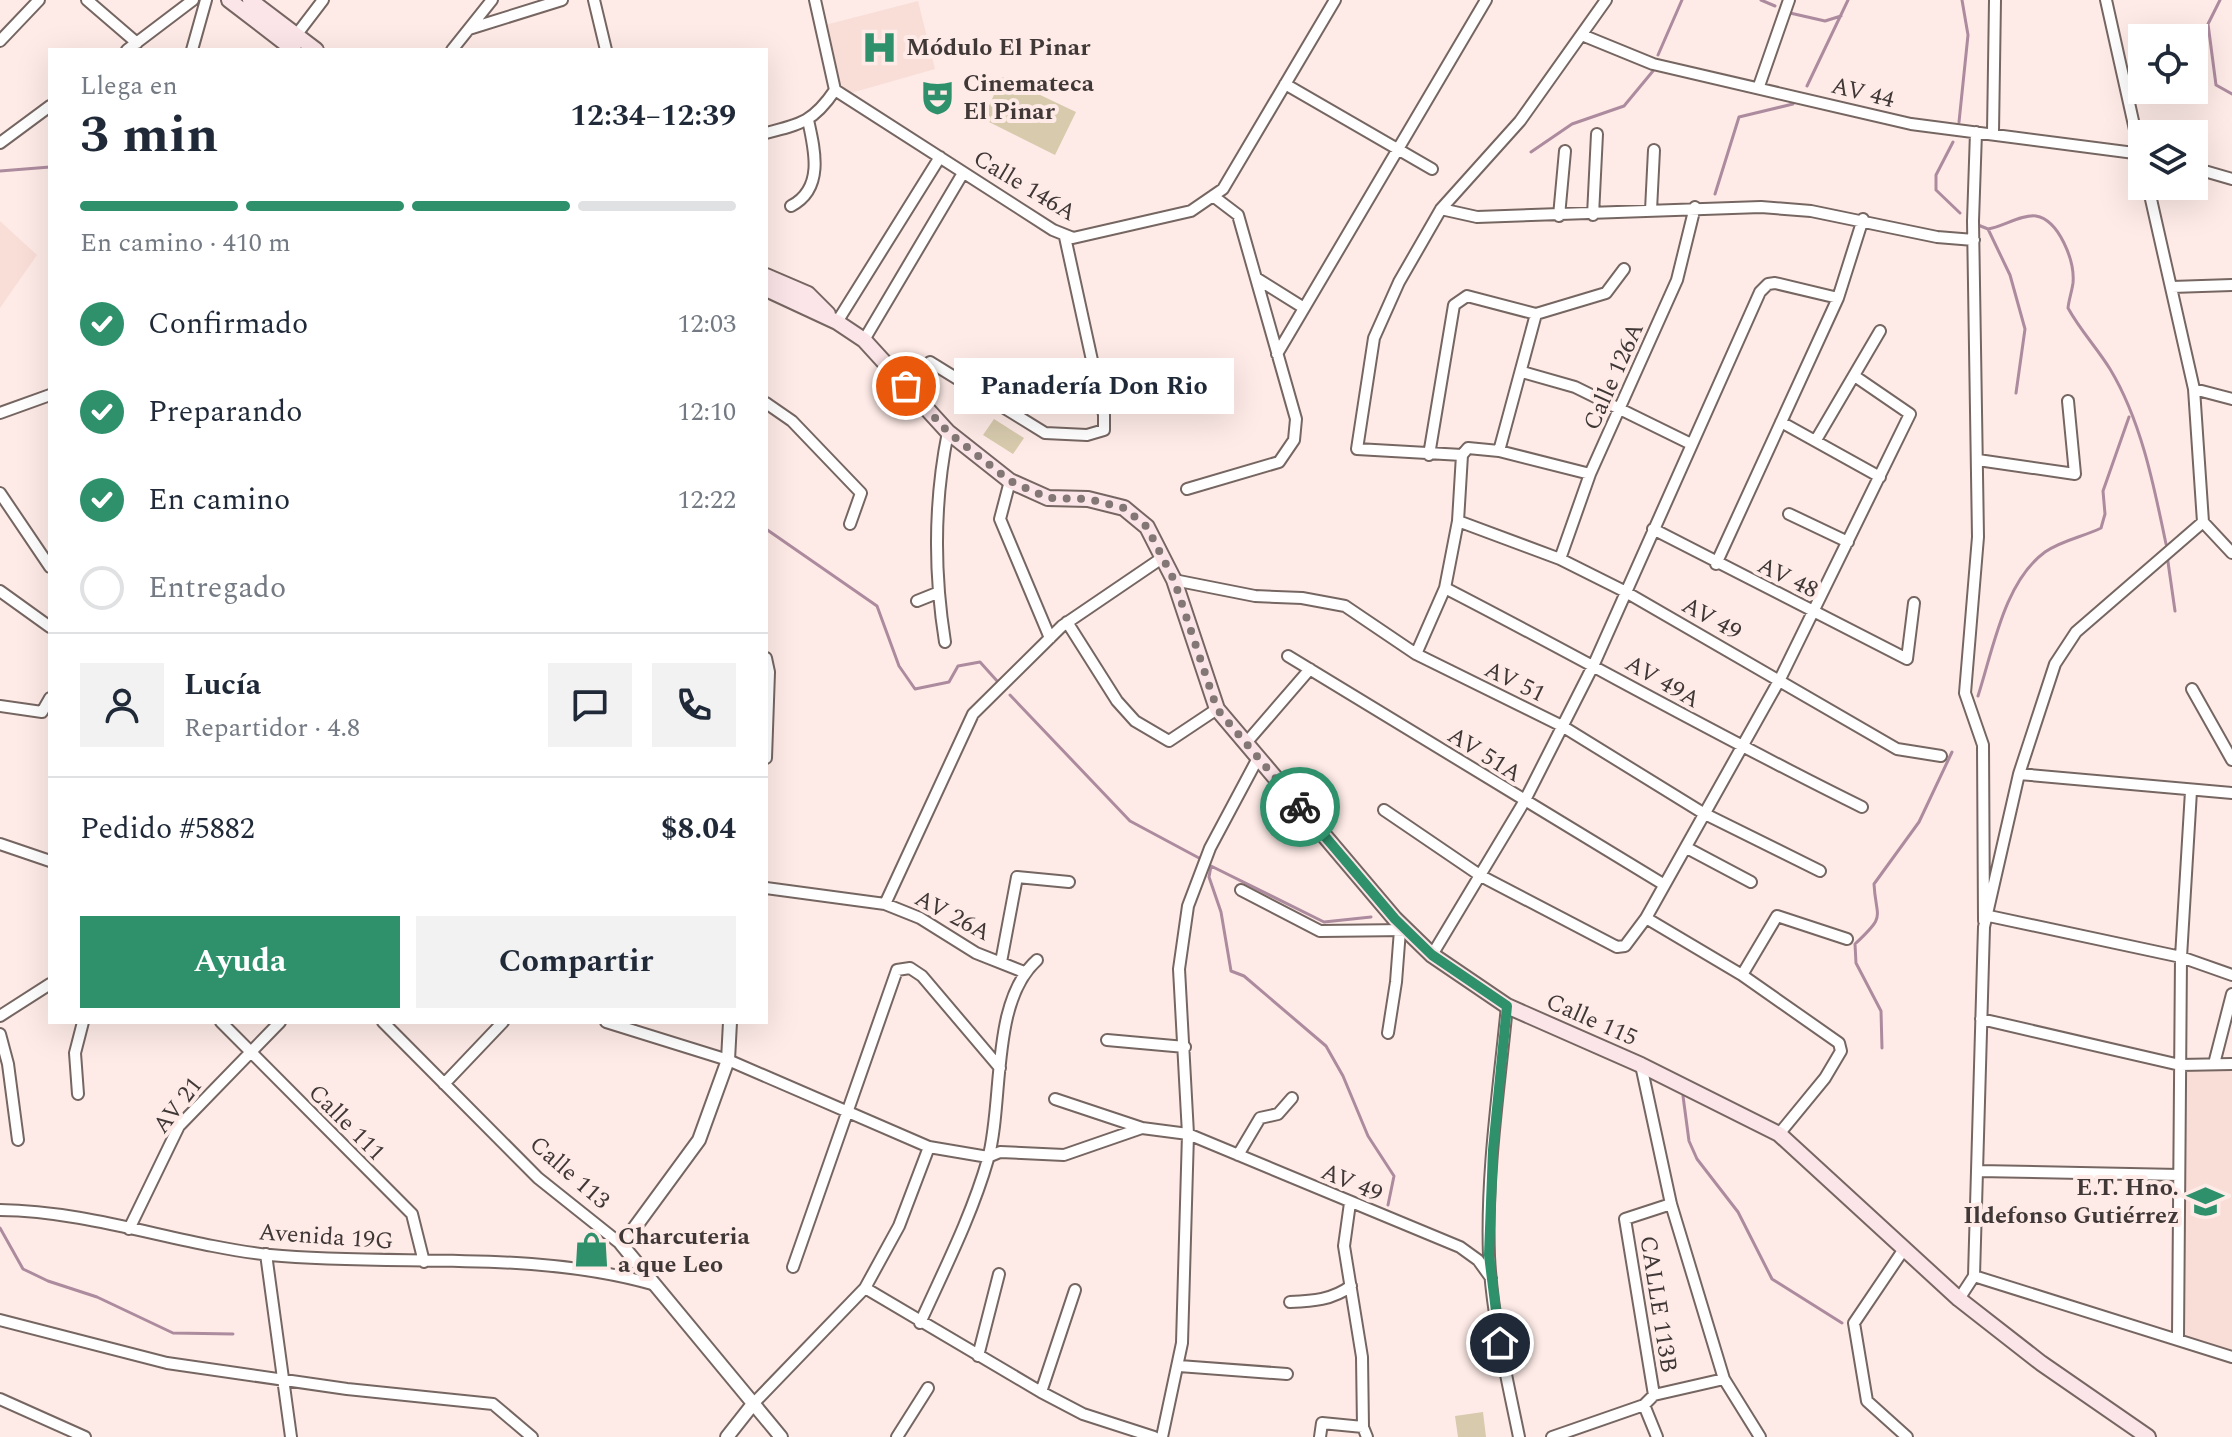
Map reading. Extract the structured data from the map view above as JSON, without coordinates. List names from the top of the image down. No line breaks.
{"streets":{"main road":["Calle 115"],"street":["AV 44","Calle 146A","Calle 126A","AV 48","AV 49","AV 51","AV 49A","AV 51A","AV 26A","AV 21","Calle 111","Calle 113","Avenida 19G","CALLE 113B"]},"crossings":[["Calle 126A","AV 49"],["AV 51","Calle 115"],["AV 21","Calle 111"],["AV 21","Avenida 19G"],["Calle 111","Avenida 19G"],["Calle 113","Avenida 19G"]],"places":{"hospital":["Módulo El Pinar"],"theatre":["Cinemateca El Pinar"],"other":["Panadería Don Rio"],"school or university":["E.T. Hno. Ildefonso Gutiérrez"],"shop":["Charcuteria a que Leo"]},"page":{"heading":["3 min","Llega en","12:34–12:39"],"panel":["Lucía","Repartidor · 4.8","Pedido #5882","$8.04"],"bar":"En camino · 410 m","list":[["Confirmado","12:03"],["Preparando","12:10"],["En camino","12:22"],"Entregado"],"bubble":"Panadería Don Rio","buttons":["Ayuda","Compartir"]}}
